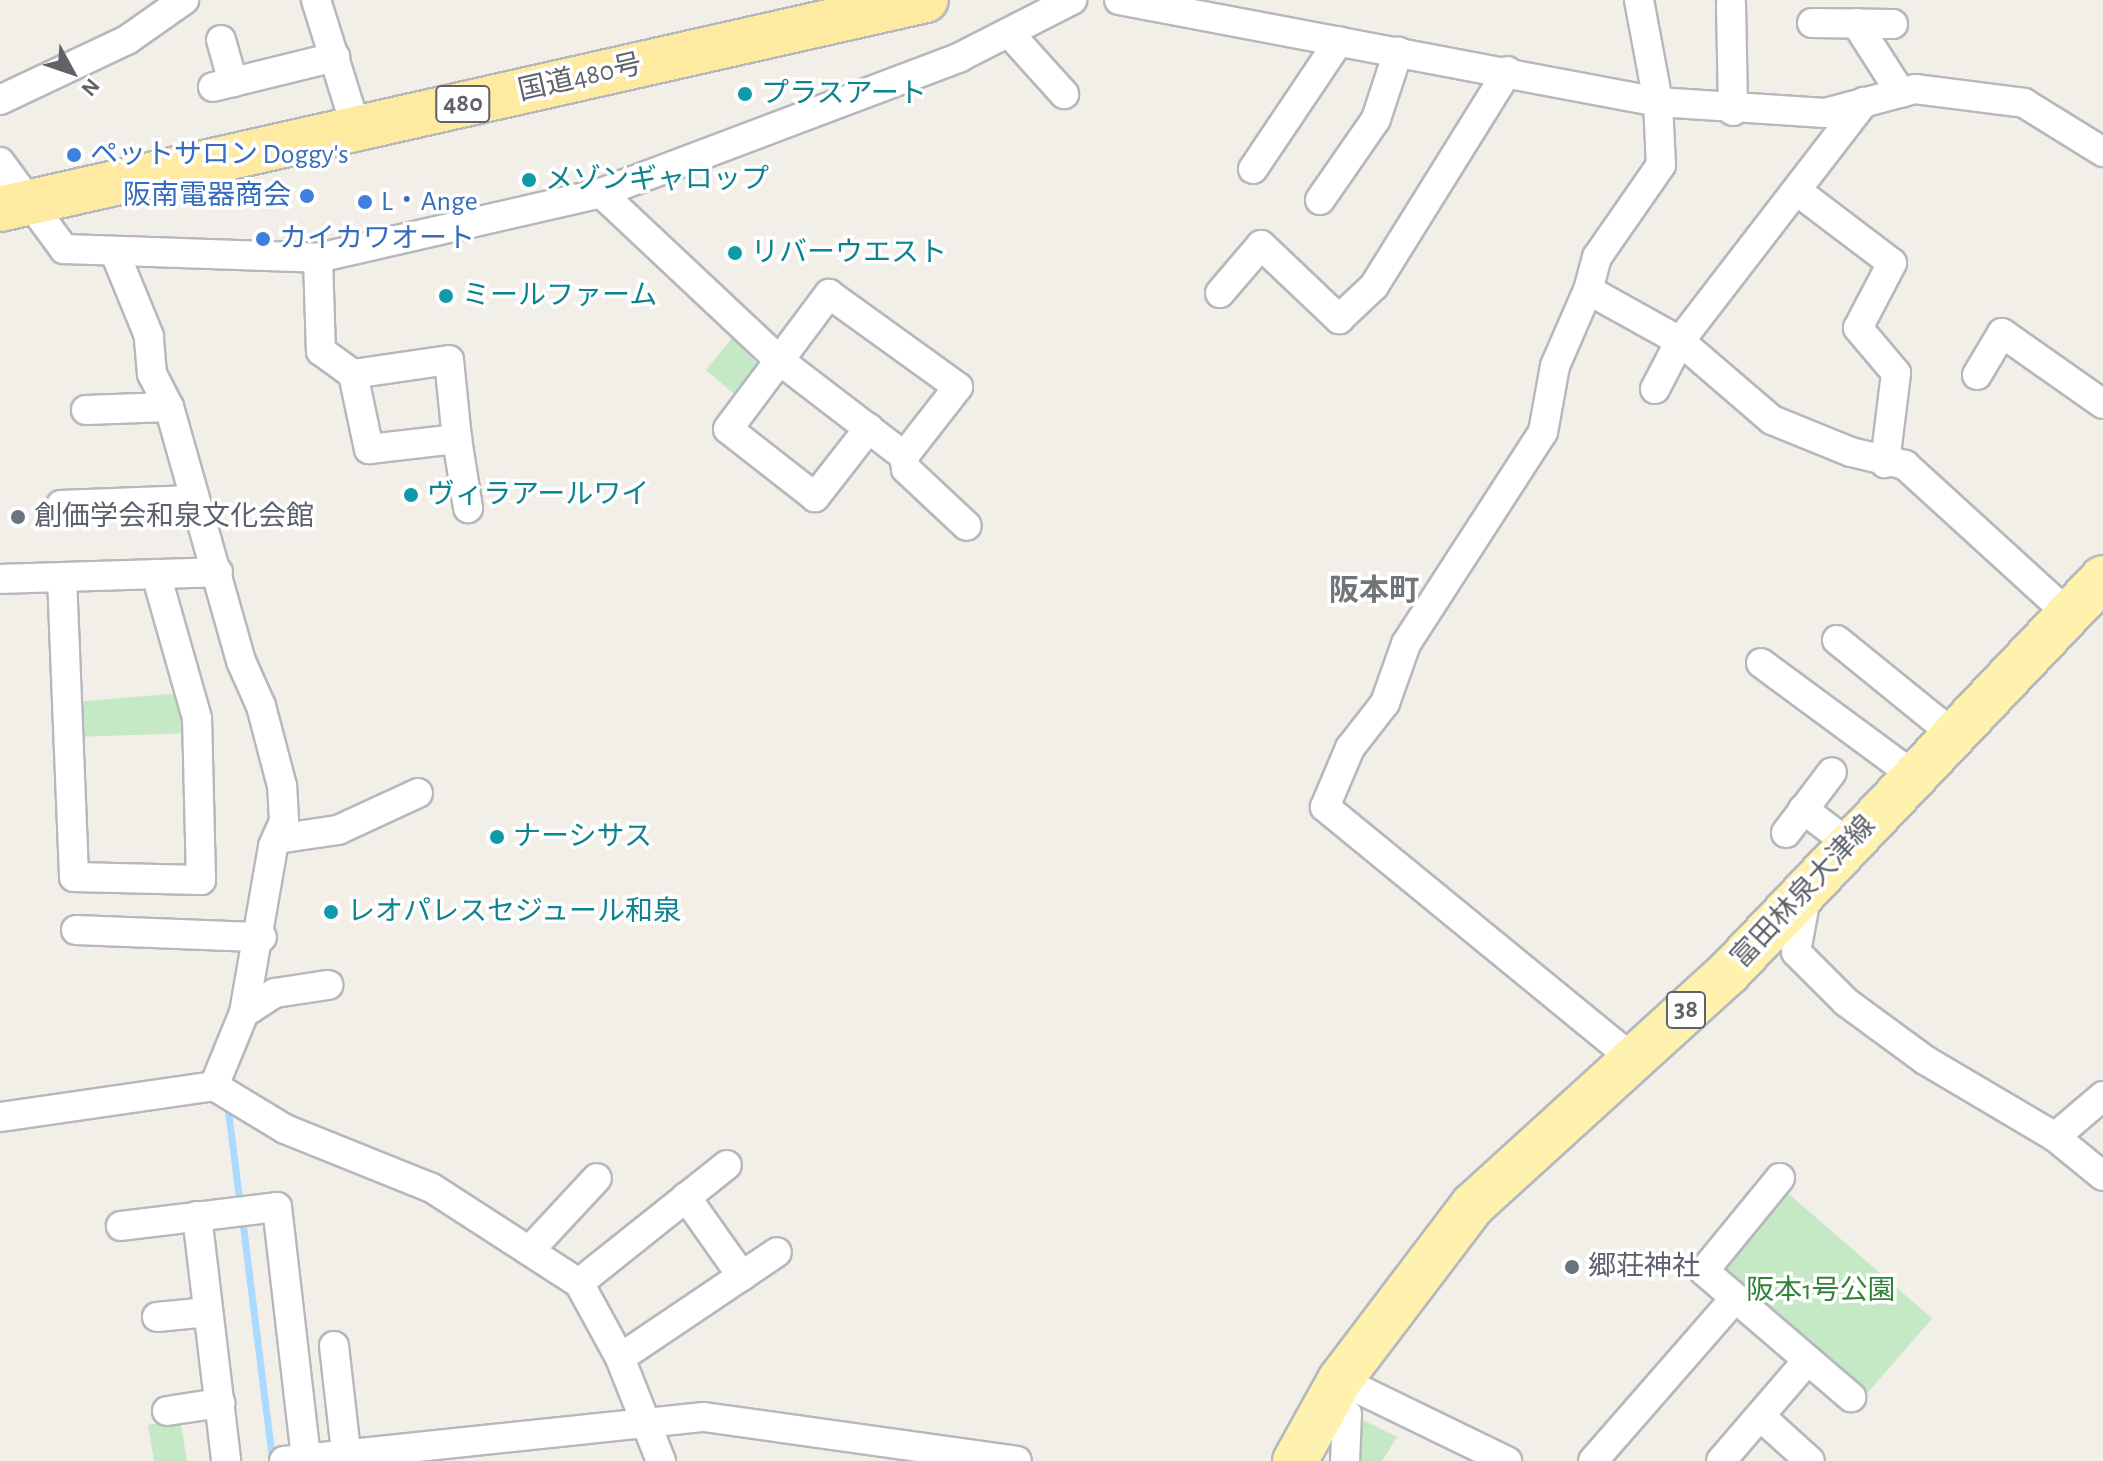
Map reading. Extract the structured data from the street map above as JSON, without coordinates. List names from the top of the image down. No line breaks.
{"streets":{"highway":["国道480号","480"],"main road":["富田林泉大津線","38"]},"districts":["阪本町"],"parks":["阪本1号公園"],"places":["プラスアート","ペットサロン Doggy's","メゾンギャロップ","阪南電器商会","L・Ange","カイカワオート","リバーウエスト","ミールファーム","ヴィラアールワイ","創価学会和泉文化会館","ナーシサス","レオパレスセジュール和泉","郷荘神社"],"north":"bottom right"}
